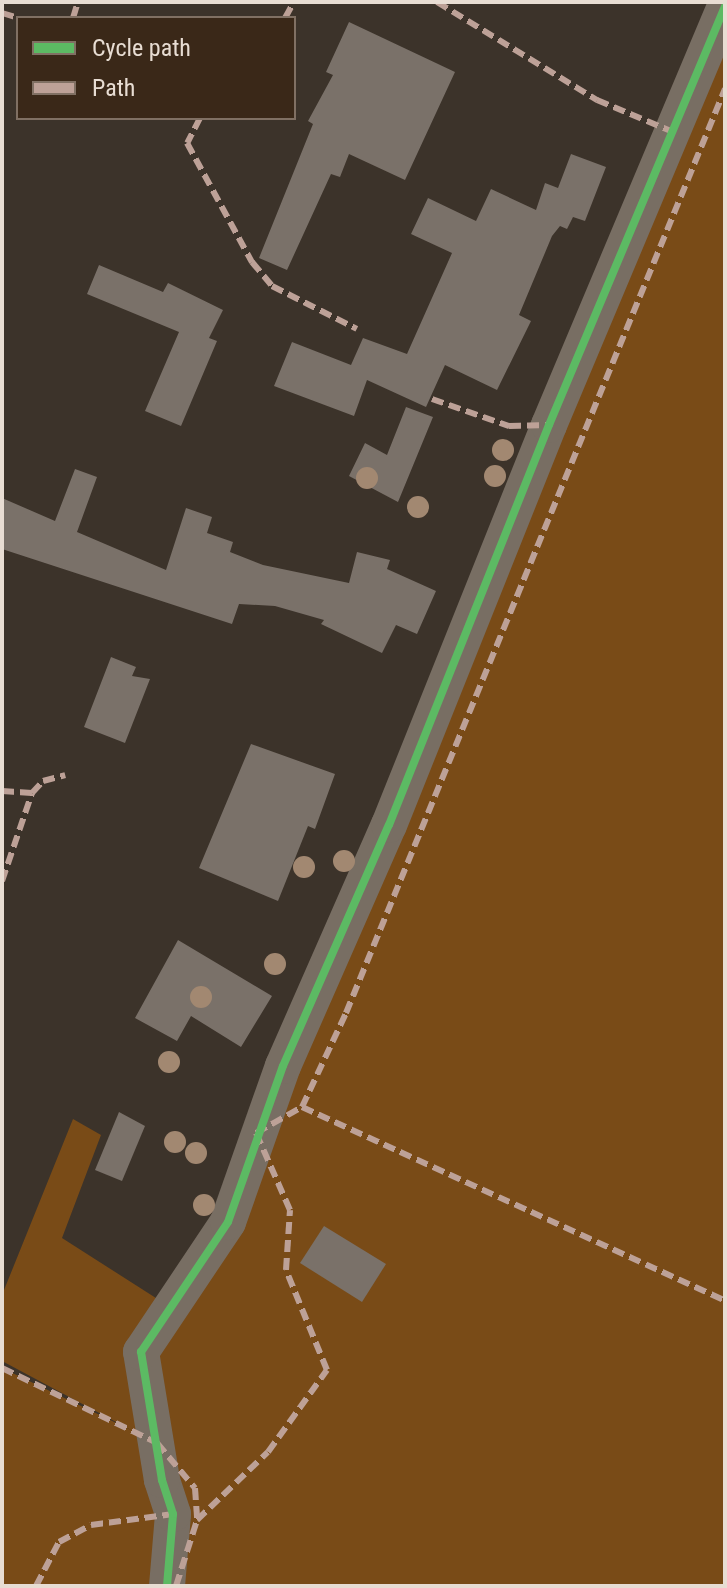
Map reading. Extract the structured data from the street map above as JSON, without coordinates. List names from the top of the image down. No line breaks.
{"legend":["Cycle path","Path"]}
